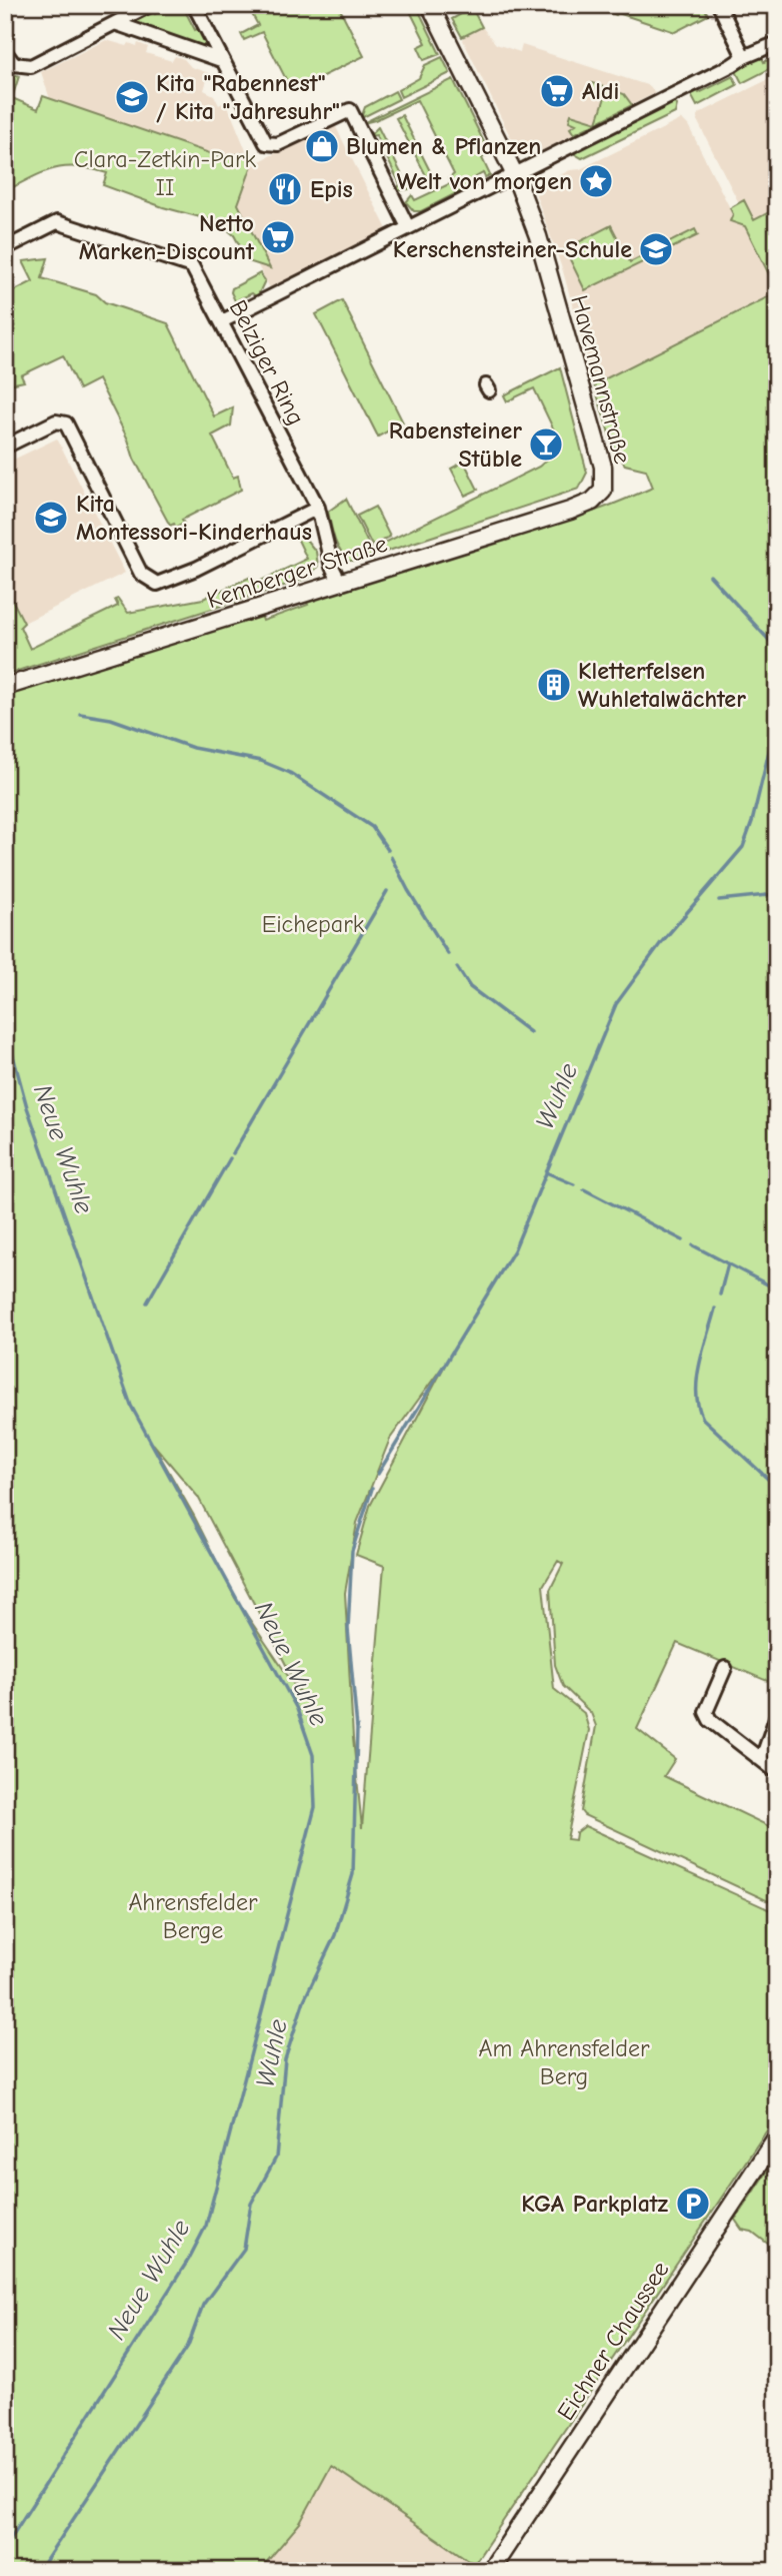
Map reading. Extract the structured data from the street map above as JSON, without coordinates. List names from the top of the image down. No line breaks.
{"streets":{"main road":["Havemannstraße","Kemberger Straße","Eichner Chaussee"],"street":["Belziger Ring"]},"crossings":[["Belziger Ring","Kemberger Straße"],["Havemannstraße","Kemberger Straße"]],"water":["Wuhle","Neue Wuhle"],"parks":["Clara-Zetkin-Park II","Eichepark","Ahrensfelder Berge","Am Ahrensfelder Berg"],"places":{"supermarket":["Aldi","Netto Marken-Discount"],"school or university":["Kita \"Rabennest\" / Kita \"Jahresuhr\"","Kerschensteiner-Schule","Kita Montessori-Kinderhaus"],"shop":["Blumen & Pflanzen"],"place":["Welt von morgen"],"restaurant":["Epis"],"bar":["Rabensteiner Stüble"],"building":["Kletterfelsen Wuhletalwächter"],"parking":["KGA Parkplatz"]}}
